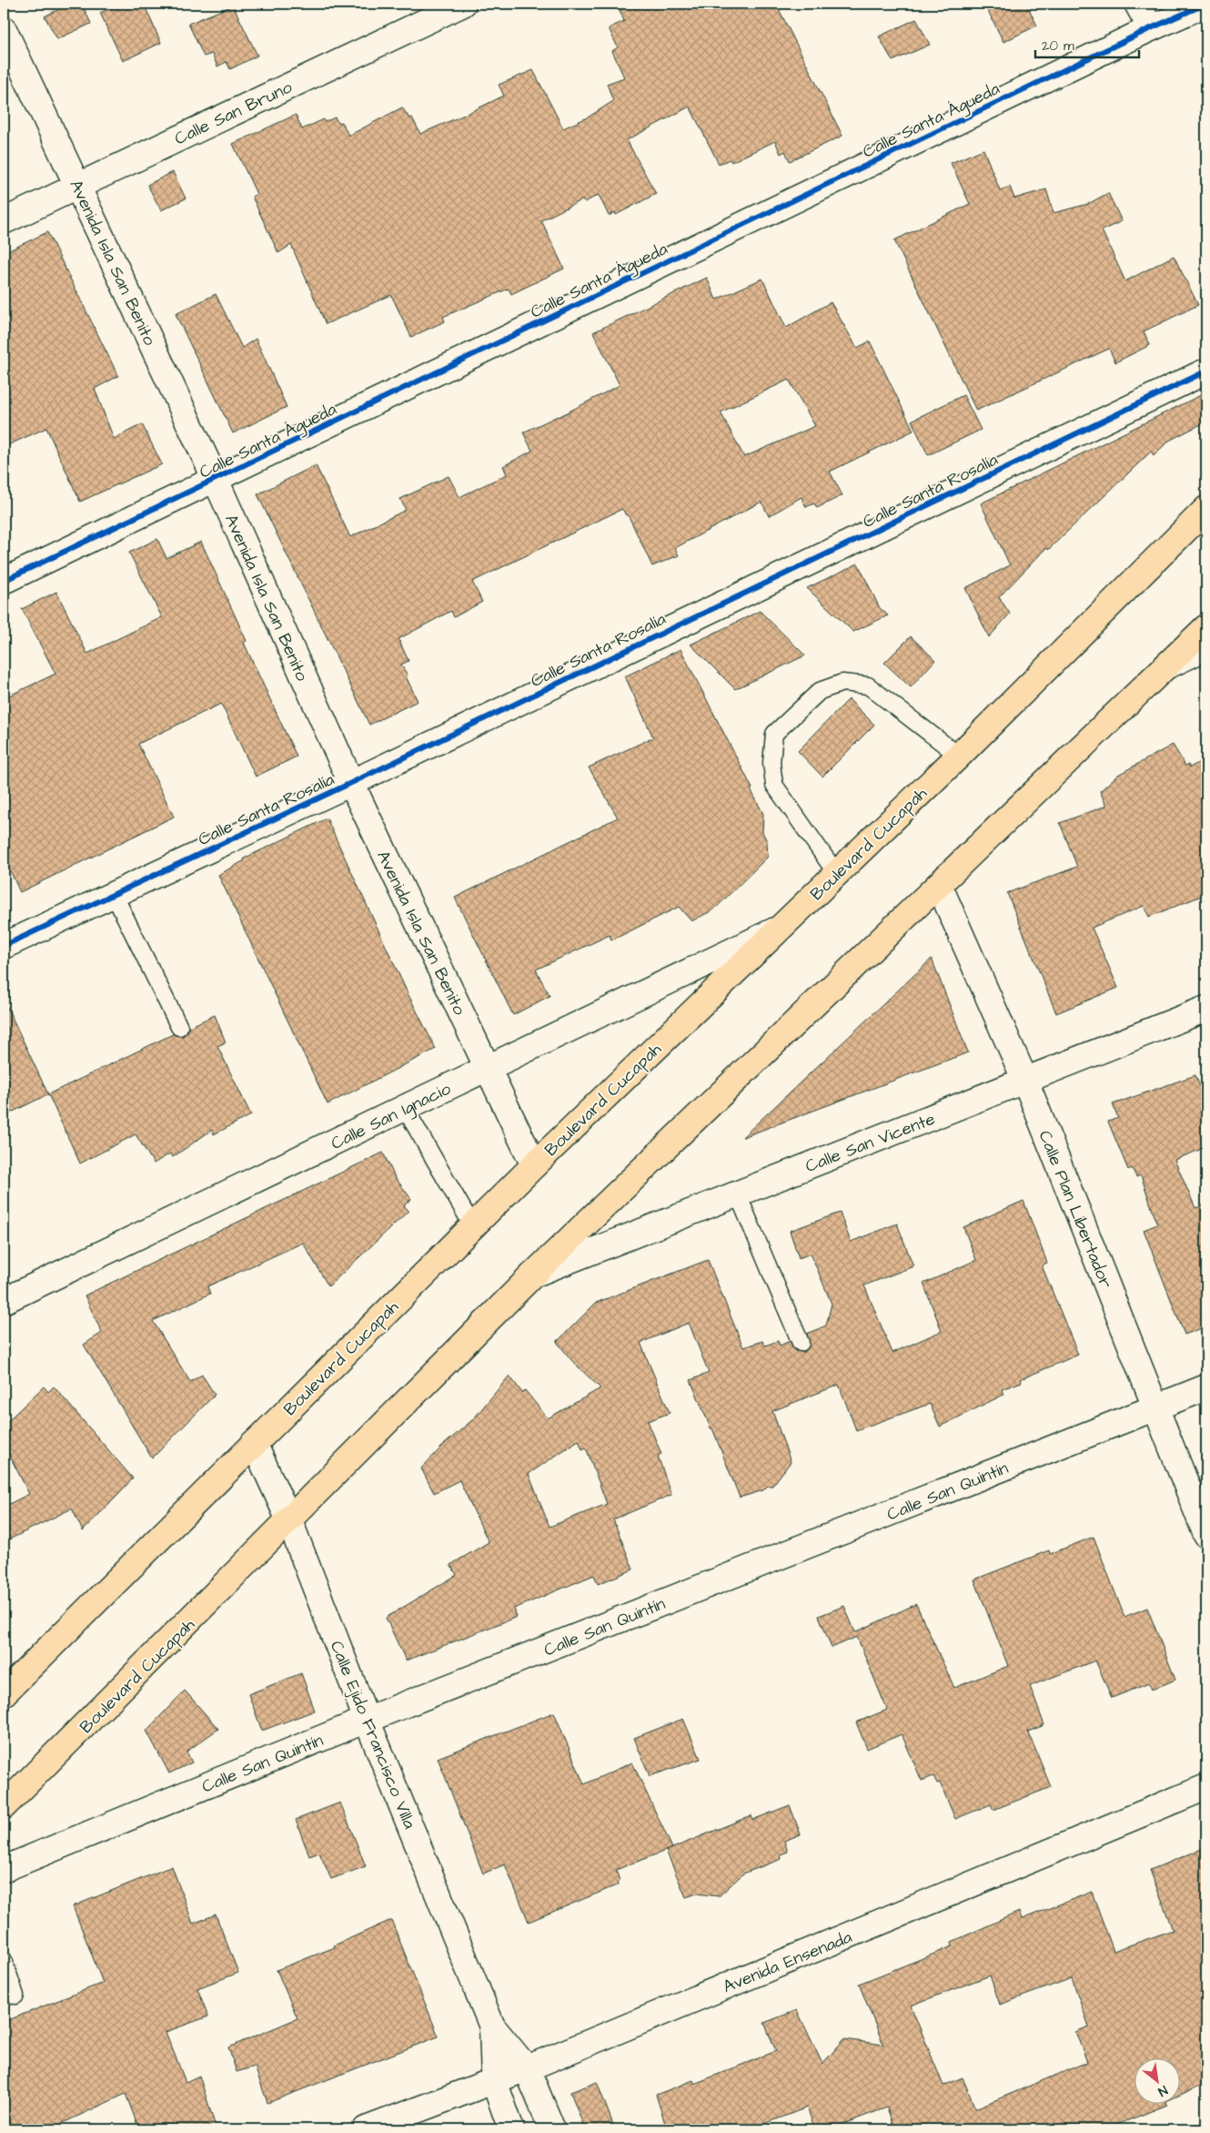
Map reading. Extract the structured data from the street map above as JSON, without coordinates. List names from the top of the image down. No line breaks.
{"streets":{"main road":["Boulevard Cucapah"],"street":["Calle San Bruno","Calle Santa Águeda","Avenida Isla San Benito","Calle Santa Rosalía","Calle San Ignacio","Calle San Vicente","Calle Plan Libertador","Calle San Quintín","Calle Ejido Francisco Villa","Avenida Ensenada"]},"crossings":[["Calle San Bruno","Avenida Isla San Benito"],["Calle Santa Águeda","Avenida Isla San Benito"],["Avenida Isla San Benito","Calle Santa Rosalía"],["Avenida Isla San Benito","Boulevard Cucapah"],["Avenida Isla San Benito","Calle San Ignacio"],["Boulevard Cucapah","Calle San Ignacio"],["Boulevard Cucapah","Calle San Vicente"],["Boulevard Cucapah","Calle Plan Libertador"],["Boulevard Cucapah","Calle Ejido Francisco Villa"],["Calle San Vicente","Calle Plan Libertador"],["Calle Plan Libertador","Calle San Quintín"],["Calle San Quintín","Calle Ejido Francisco Villa"],["Calle Ejido Francisco Villa","Avenida Ensenada"]],"scale_bar":"20 m","north":"bottom right"}
